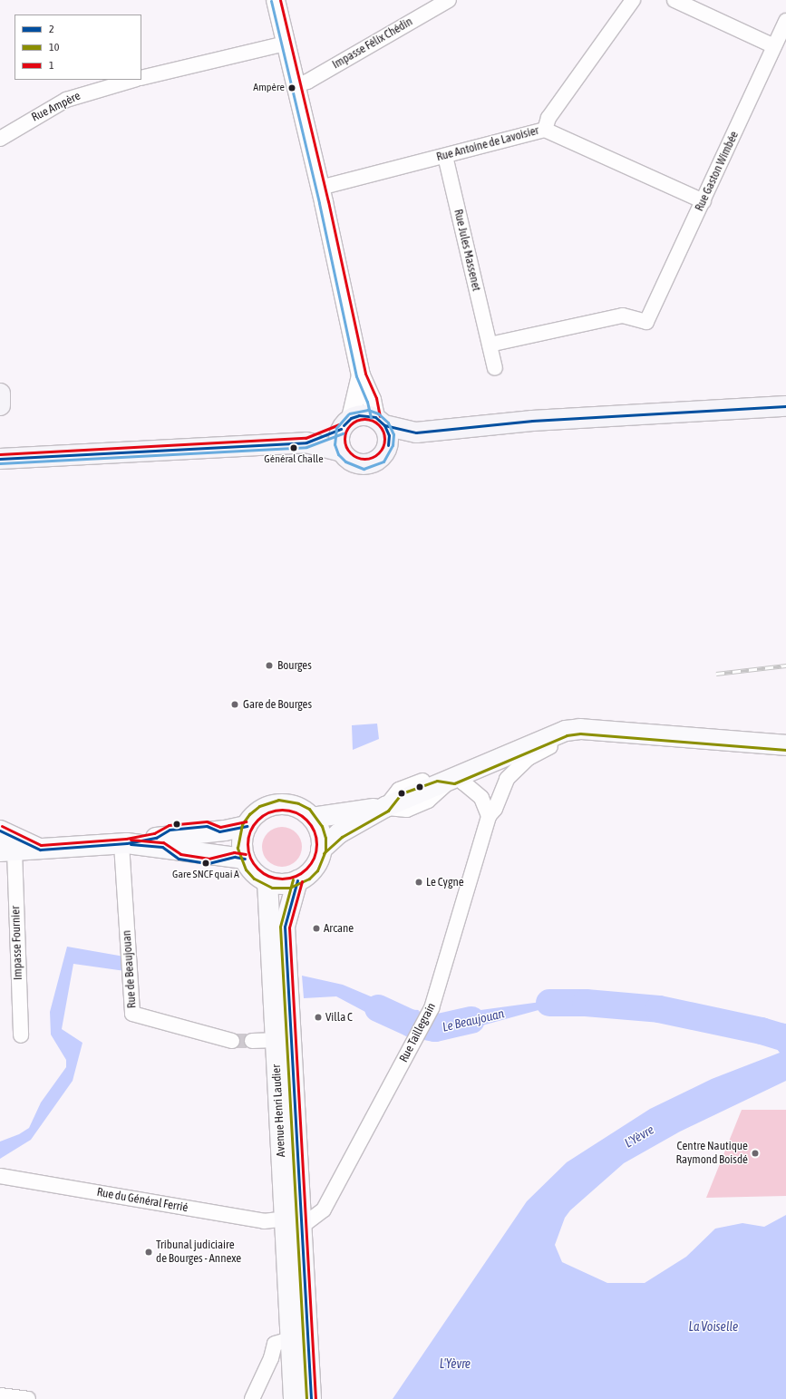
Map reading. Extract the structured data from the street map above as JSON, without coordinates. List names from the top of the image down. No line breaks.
{"streets":{"main road":["Avenue Henri Laudier"],"street":["Impasse Félix Chédin","Rue Ampère","Rue Antoine de Lavoisier","Rue Gaston Wimbée","Rue Jules Massenet","Impasse Fournier","Rue de Beaujouan","Rue Taillegrain","Rue du Général Ferrié"]},"crossings":[["Rue Antoine de Lavoisier","Rue Jules Massenet"],["Rue Gaston Wimbée","Rue Jules Massenet"],["Rue Taillegrain","Avenue Henri Laudier"],["Rue Taillegrain","Rue du Général Ferrié"],["Avenue Henri Laudier","Rue du Général Ferrié"]],"water":["Le Beaujouan","L'Yèvre","La Voiselle"],"places":["Ampère","Général Challe","Bourges","Gare de Bourges","Gare SNCF quai A","Le Cygne","Arcane","Villa C","Centre Nautique Raymond Boisdé","Tribunal judiciaire de Bourges - Annexe"],"lines":["transit line 1","transit line 2","transit line 10"],"legend":["2","10","1"]}
